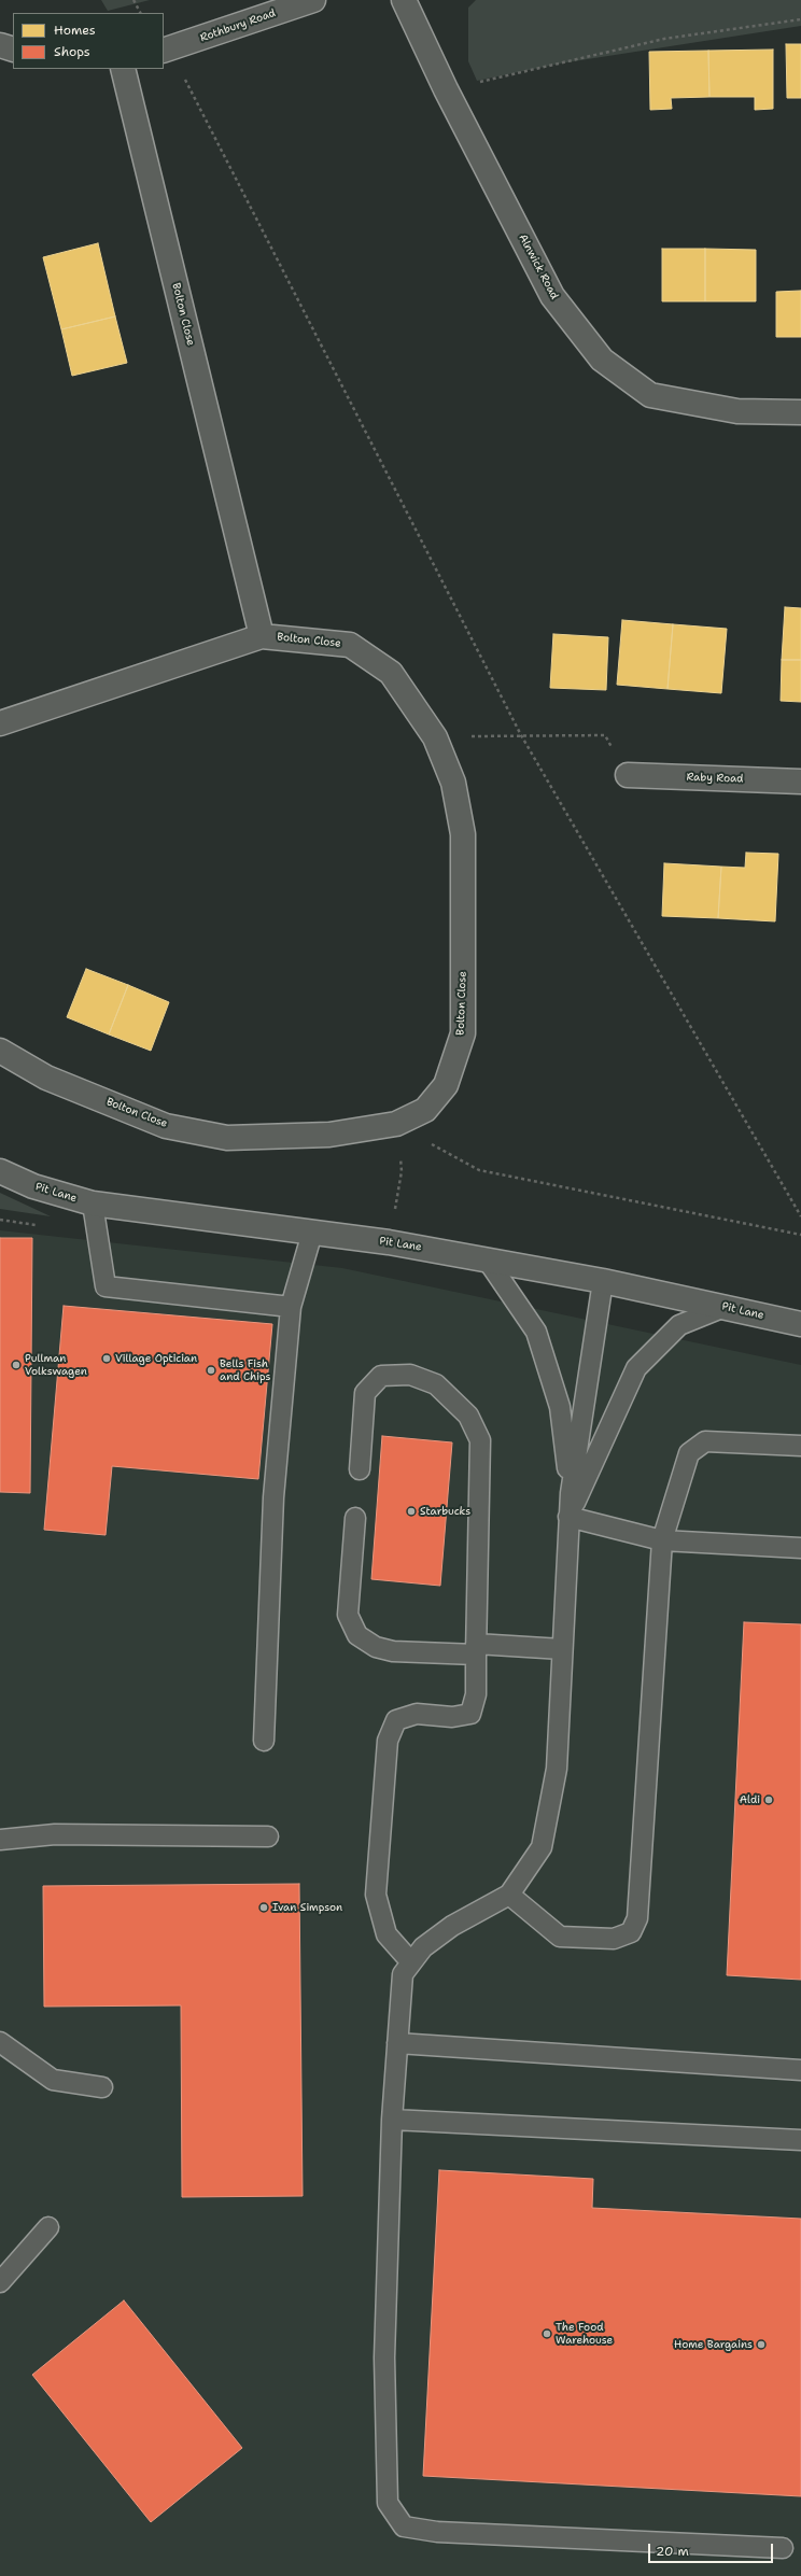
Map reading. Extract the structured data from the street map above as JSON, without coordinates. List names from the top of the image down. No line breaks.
{"streets":{"street":["Rothbury Road","Alnwick Road","Bolton Close","Raby Road","Pit Lane"]},"places":["Village Optician","Pullman Volkswagen","Bells Fish and Chips","Starbucks","Aldi","Ivan Simpson","The Food Warehouse","Home Bargains"],"legend":["Homes","Shops"],"scale_bar":"20 m"}
